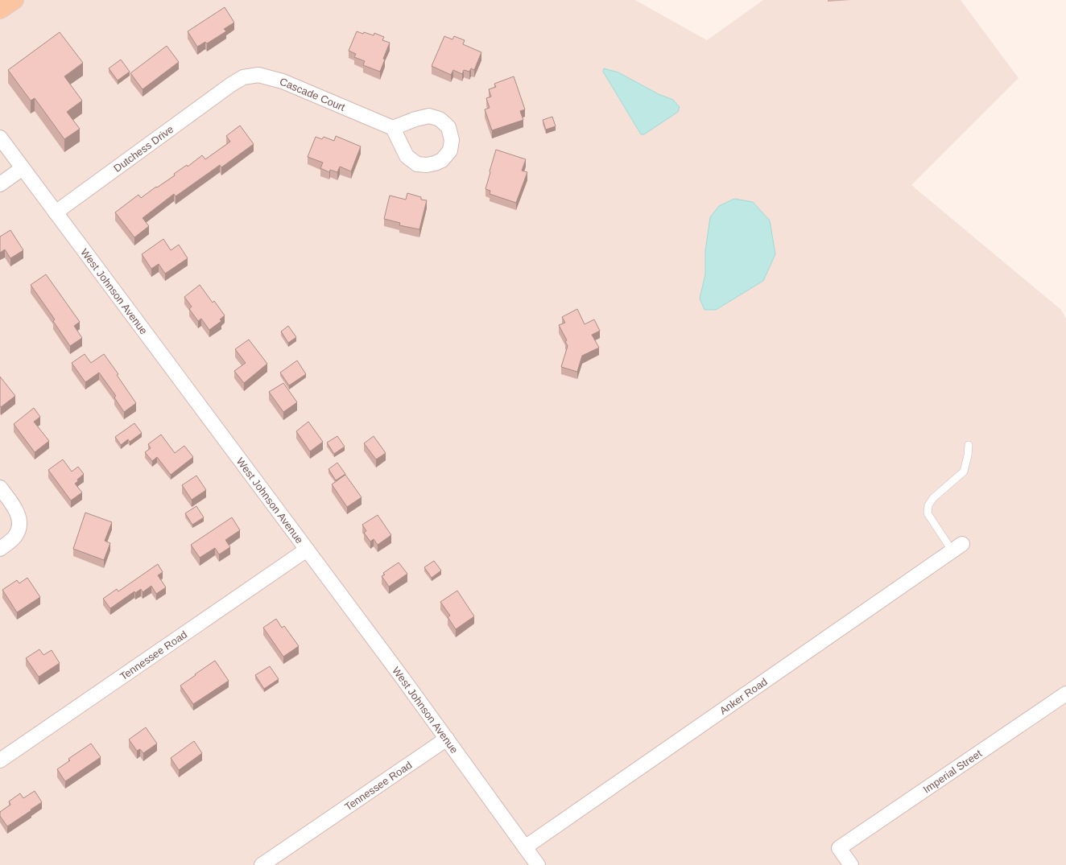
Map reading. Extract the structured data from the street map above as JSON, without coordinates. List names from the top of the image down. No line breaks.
{"streets":{"street":["Cascade Court","Dutchess Drive","West Johnson Avenue","Tennessee Road","Anker Road","Imperial Street"]},"crossings":[["Cascade Court","Dutchess Drive"],["Dutchess Drive","West Johnson Avenue"],["West Johnson Avenue","Tennessee Road"],["West Johnson Avenue","Anker Road"]]}
